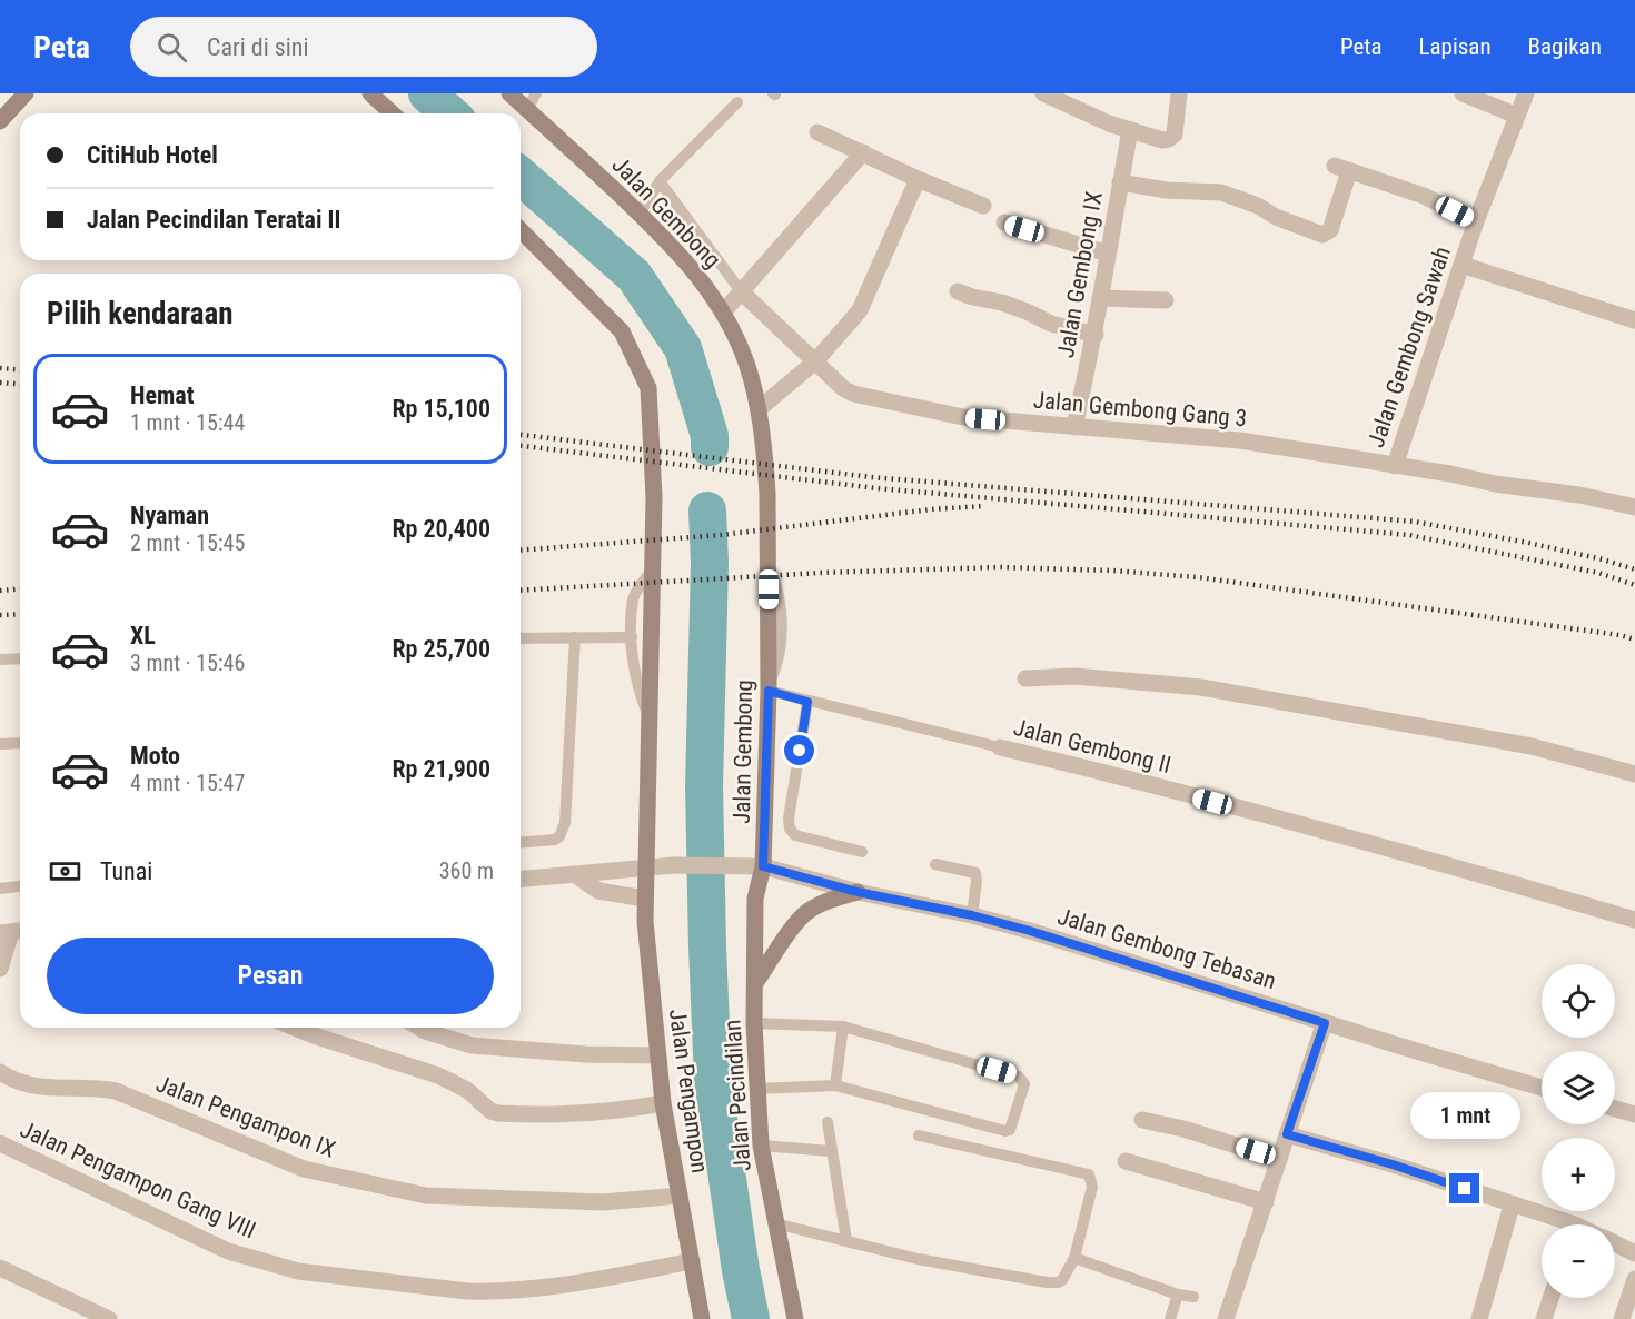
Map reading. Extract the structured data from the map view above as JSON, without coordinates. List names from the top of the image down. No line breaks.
{"streets":{"main road":["Jalan Gembong","Jalan Pengampon","Jalan Pecindilan"],"street":["Jalan Gembong IX","Jalan Gembong Sawah","Jalan Gembong Gang 3","Jalan Gembong II","Jalan Gembong Tebasan","Jalan Pengampon IX","Jalan Pengampon Gang VIII"]},"crossings":[["Jalan Gembong","Jalan Gembong II"],["Jalan Gembong","Jalan Gembong Tebasan"],["Jalan Gembong","Jalan Pecindilan"],["Jalan Gembong IX","Jalan Gembong Gang 3"],["Jalan Gembong Sawah","Jalan Gembong Gang 3"],["Jalan Gembong Tebasan","Jalan Pengampon"],["Jalan Gembong Tebasan","Jalan Pecindilan"],["Jalan Pengampon","Jalan Pengampon IX"],["Jalan Pengampon","Jalan Pengampon Gang VIII"]],"page":{"header":"Peta","search":"Cari di sini","nav":["Peta","Lapisan","Bagikan"],"banner":["CitiHub Hotel","Jalan Pecindilan Teratai II"],"heading":"Pilih kendaraan","list":[{"name":"Hemat","note":"1 mnt · 15:44","value":"Rp 15,100"},{"name":"Nyaman","note":"2 mnt · 15:45","value":"Rp 20,400"},{"name":"XL","note":"3 mnt · 15:46","value":"Rp 25,700"},{"name":"Moto","note":"4 mnt · 15:47","value":"Rp 21,900"}],"pay":["Tunai","360 m"],"buttons":"Pesan","map_buttons":["+","−"],"bubble":"1 mnt"}}
